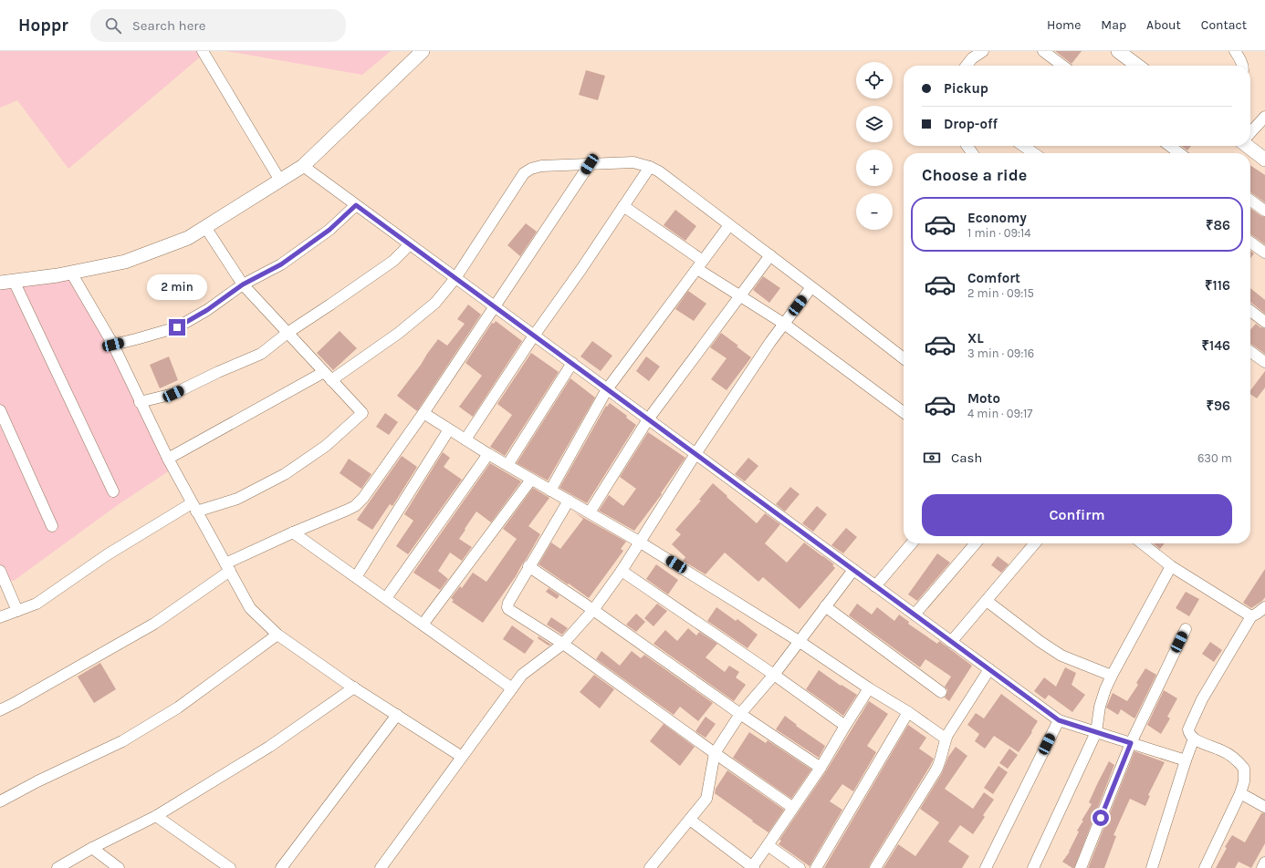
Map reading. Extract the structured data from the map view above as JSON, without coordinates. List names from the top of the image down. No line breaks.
{"page":{"header":"Hoppr","search":"Search here","nav":["Home","Map","About","Contact"],"map_buttons":["+","−"],"banner":["Pickup","Drop-off"],"heading":"Choose a ride","list":[{"name":"Economy","note":"1 min · 09:14","value":"₹86"},{"name":"Comfort","note":"2 min · 09:15","value":"₹116"},{"name":"XL","note":"3 min · 09:16","value":"₹146"},{"name":"Moto","note":"4 min · 09:17","value":"₹96"}],"bubble":"2 min","pay":["Cash","630 m"],"buttons":"Confirm"}}
